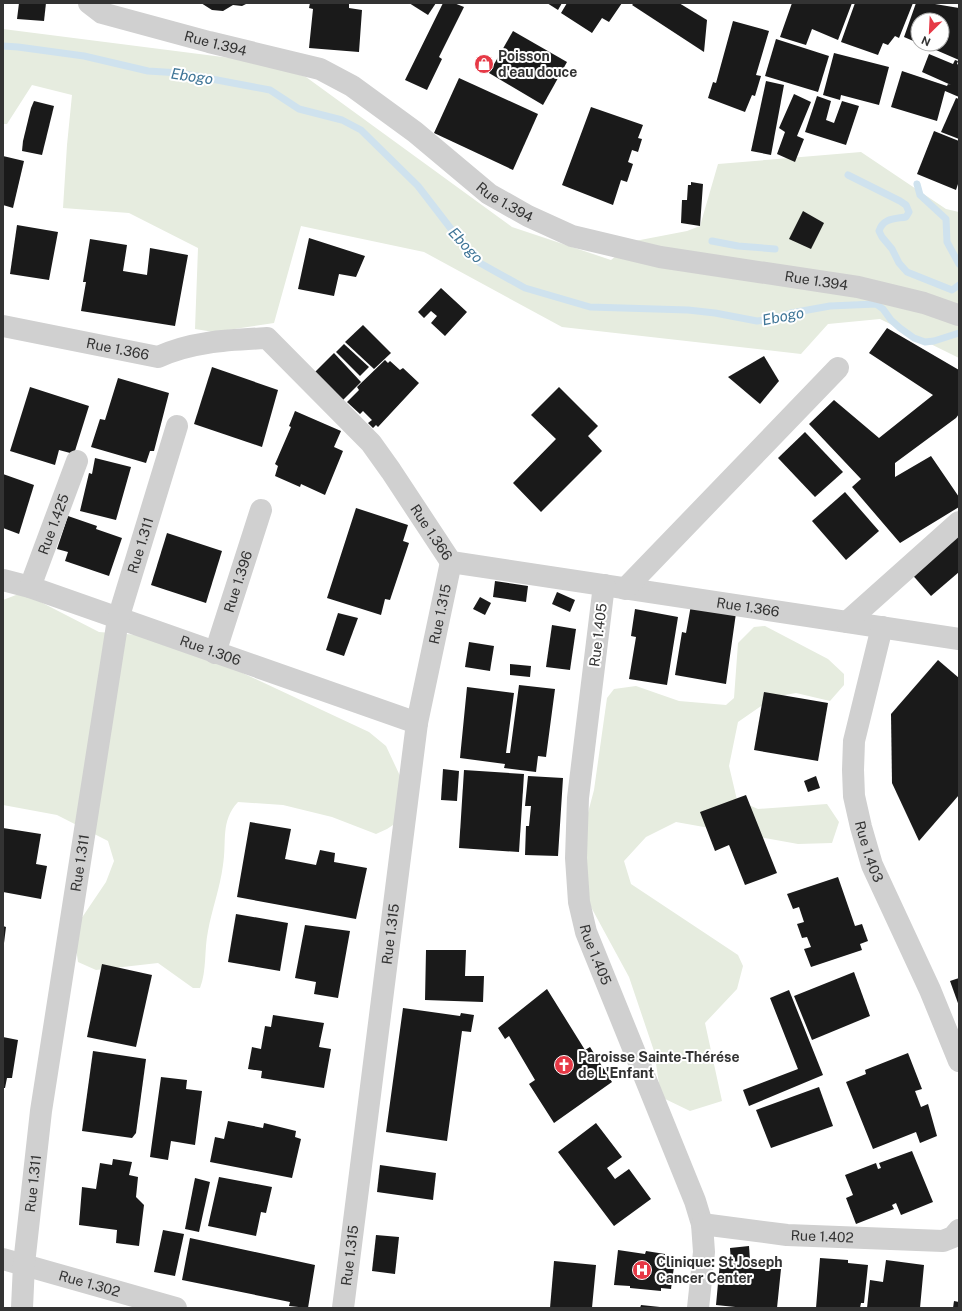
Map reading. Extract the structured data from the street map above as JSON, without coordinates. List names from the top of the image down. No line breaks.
{"streets":{"street":["Rue 1.394","Rue 1.366","Rue 1.425","Rue 1.311","Rue 1.396","Rue 1.315","Rue 1.405","Rue 1.306","Rue 1.403","Rue 1.402","Rue 1.302"]},"crossings":[["Rue 1.366","Rue 1.315"],["Rue 1.366","Rue 1.405"],["Rue 1.366","Rue 1.403"],["Rue 1.425","Rue 1.306"],["Rue 1.311","Rue 1.306"],["Rue 1.311","Rue 1.302"],["Rue 1.396","Rue 1.306"],["Rue 1.315","Rue 1.306"],["Rue 1.405","Rue 1.402"]],"water":["Ebogo"],"places":{"shop":["Poisson d'eau douce"],"church":["Paroisse Sainte-Thérése de L'Enfant"],"hospital":["Clinique: St Joseph Cancer Center"]},"north":"bottom left"}
